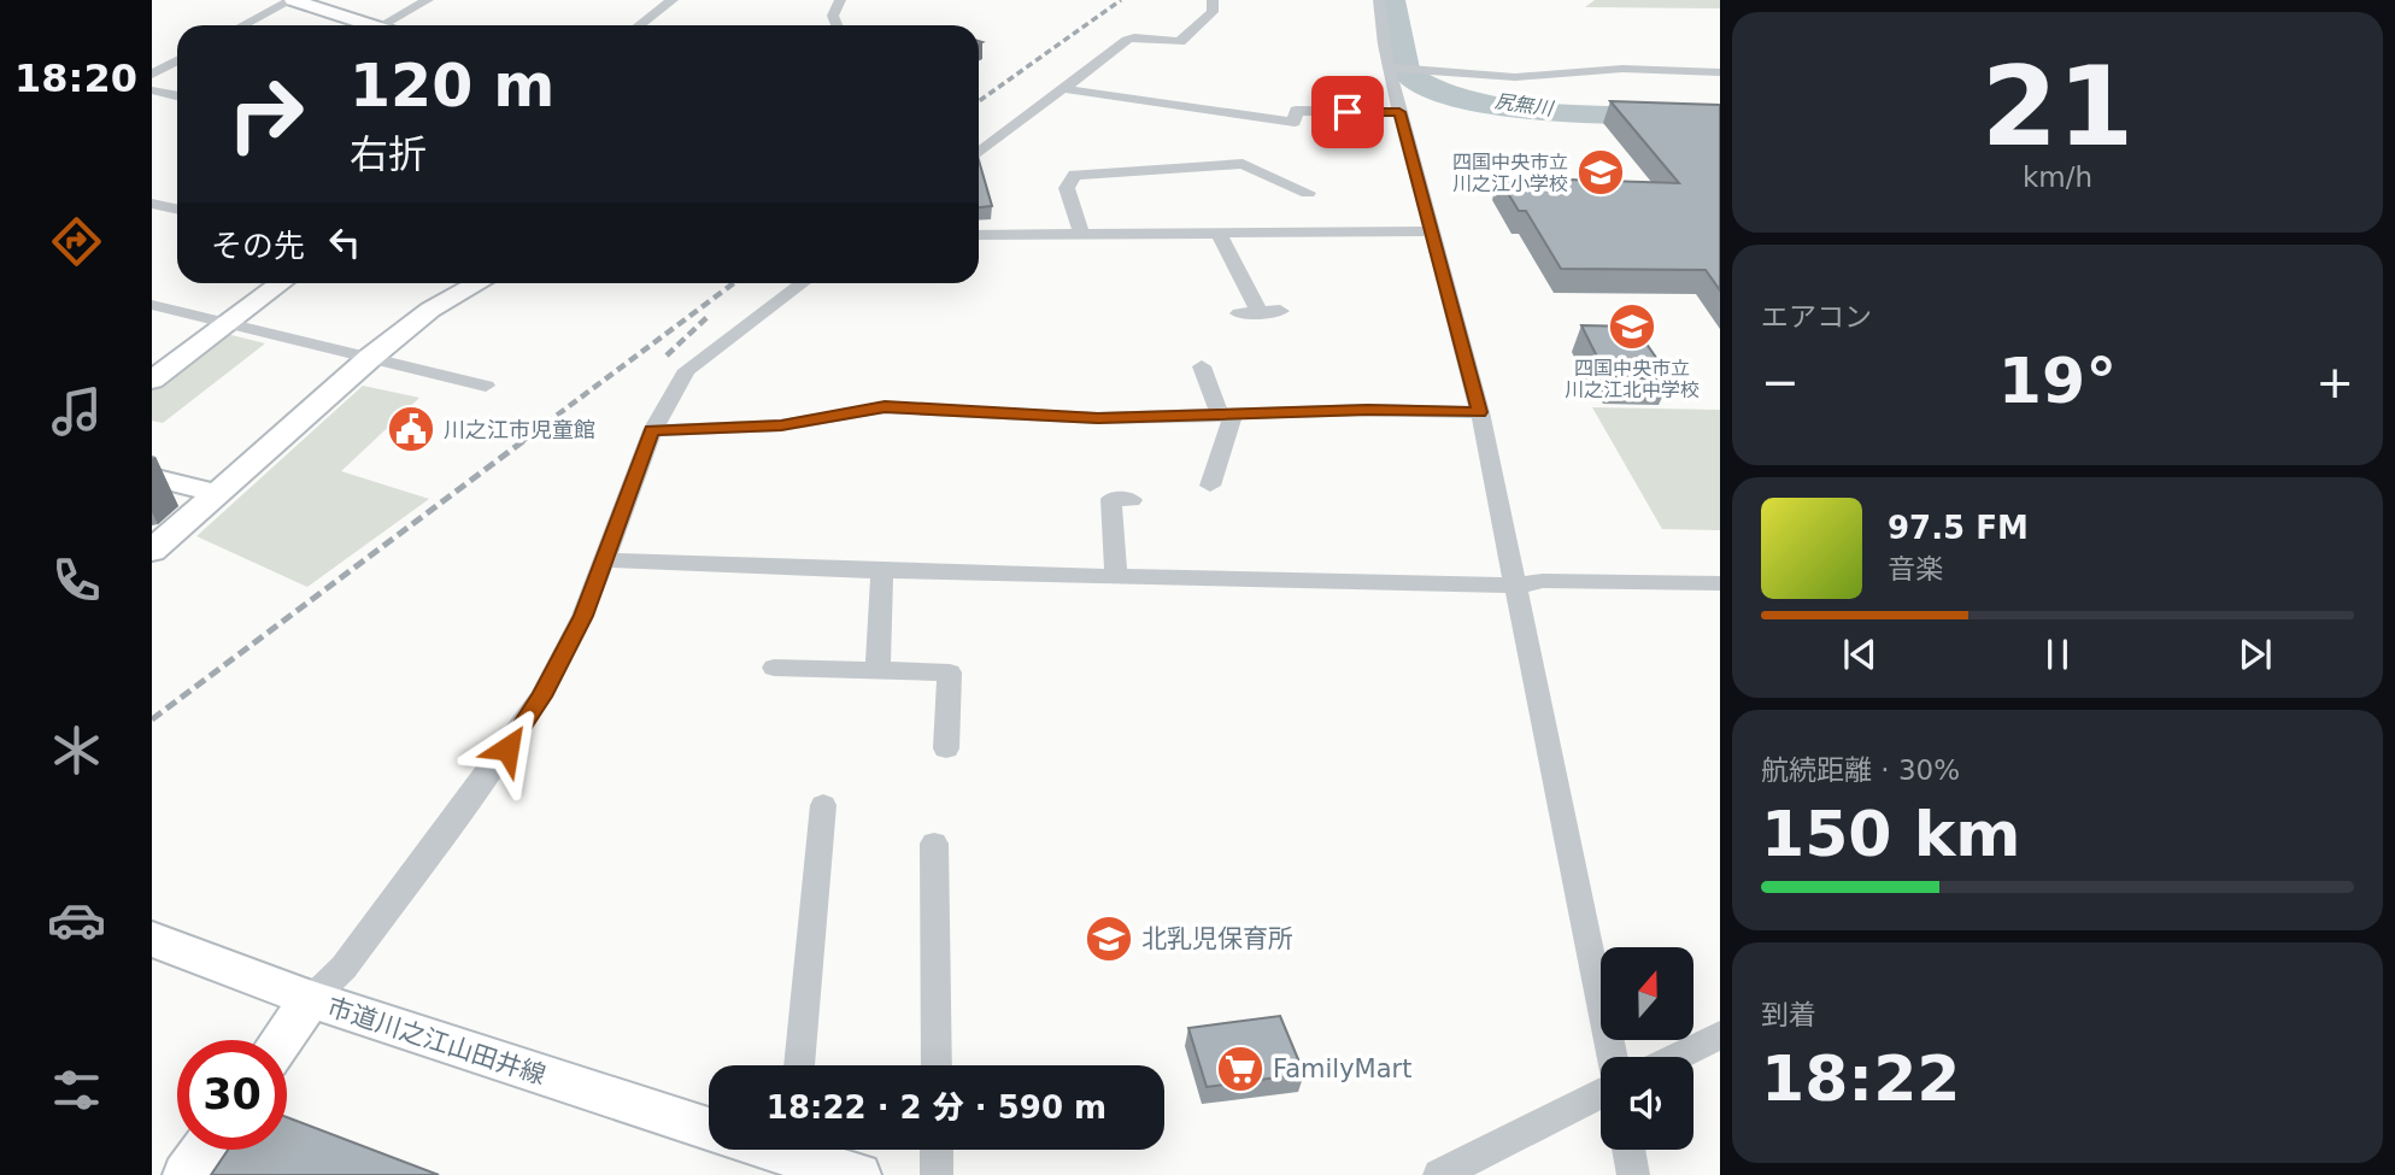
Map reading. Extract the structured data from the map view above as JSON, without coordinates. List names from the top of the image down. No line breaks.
{"streets":{"street":["市道川之江山田井線"]},"water":["尻無川"],"places":{"school or university":["四国中央市立 川之江小学校","四国中央市立 川之江北中学校","北乳児保育所"],"public building":["川之江市児童館"],"supermarket":["FamilyMart"]},"north":"top","page":{"tabs":"18:20","tile":[["21","km/h"],"エアコン",["航続距離 · 30%","150 km"],["到着","18:22"]],"turn":["120 m","右折"],"then":"その先","heat":["−","19°","+"],"song":["97.5 FM","音楽"],"limit":"30","trip":"18:22 · 2 分 · 590 m"}}
